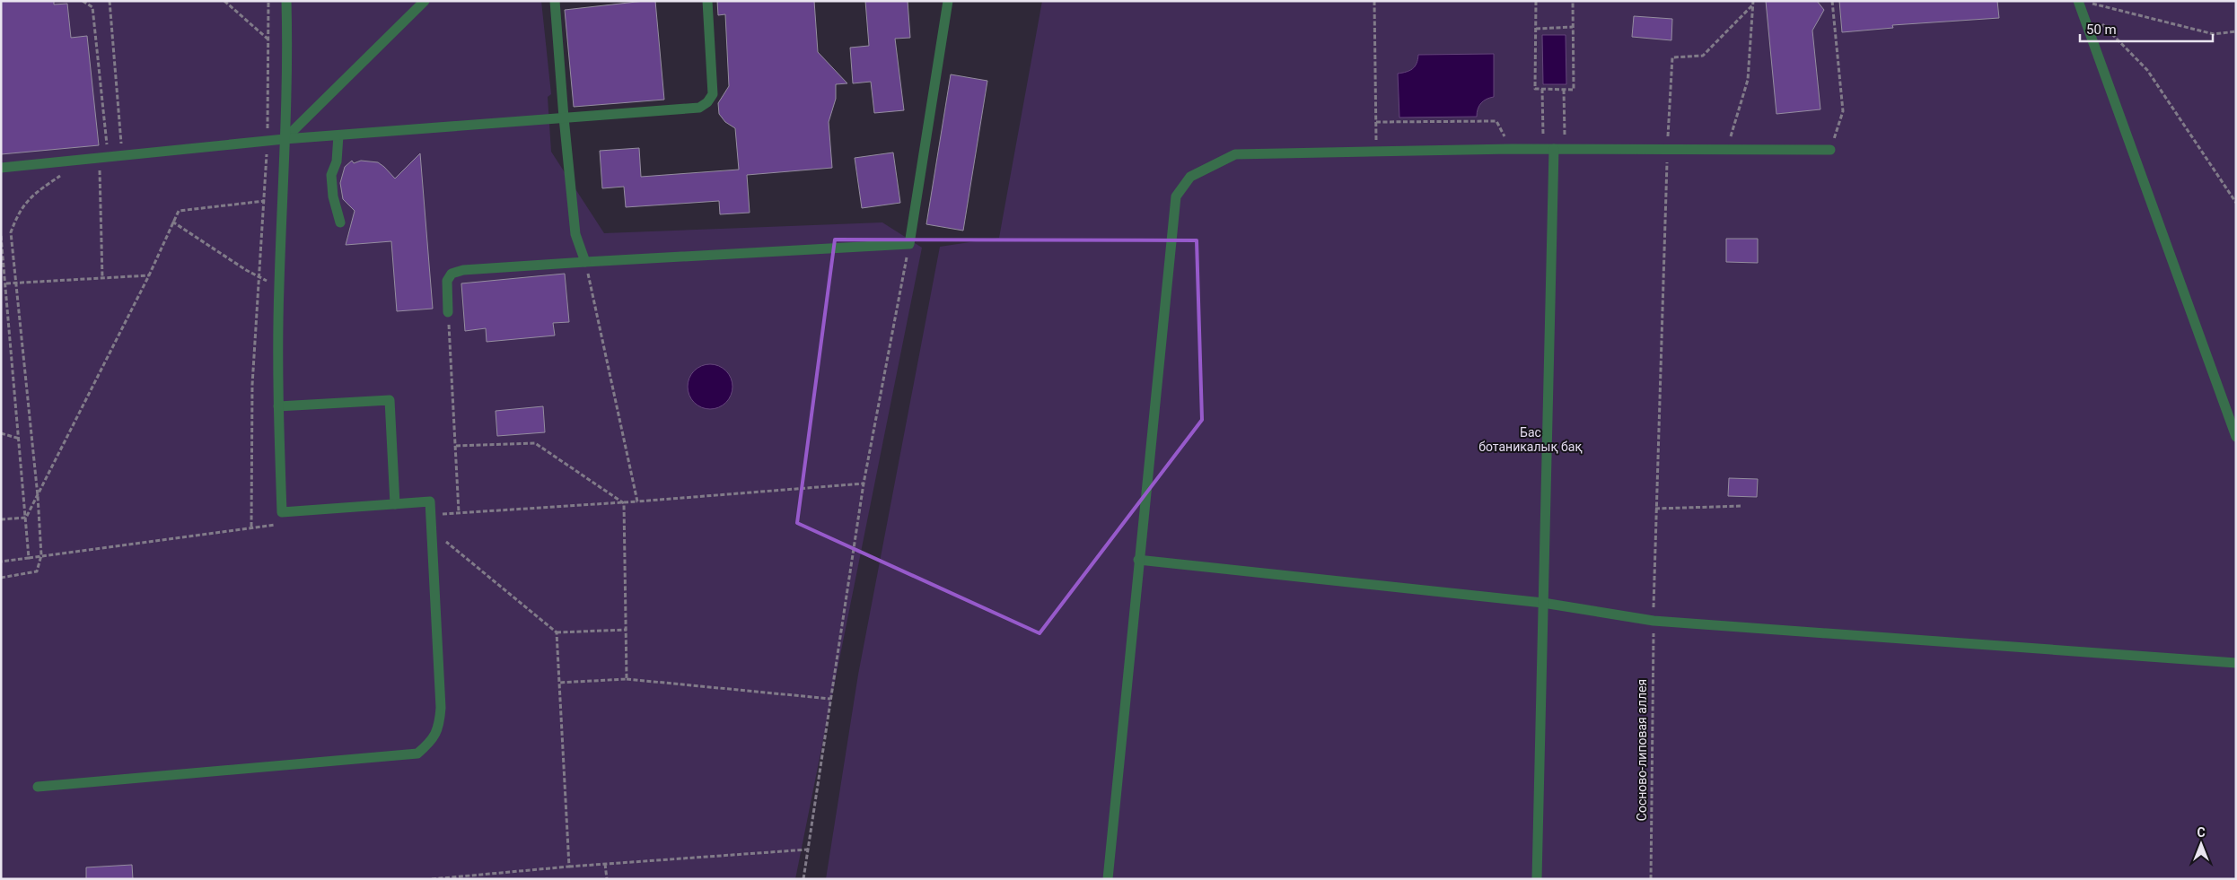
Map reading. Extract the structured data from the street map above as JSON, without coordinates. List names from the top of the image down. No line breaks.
{"streets":{"path":["Сосново-липовая аллея"]},"parks":["Бас ботаникалық бақ"],"scale_bar":"50 m","north":"top"}
